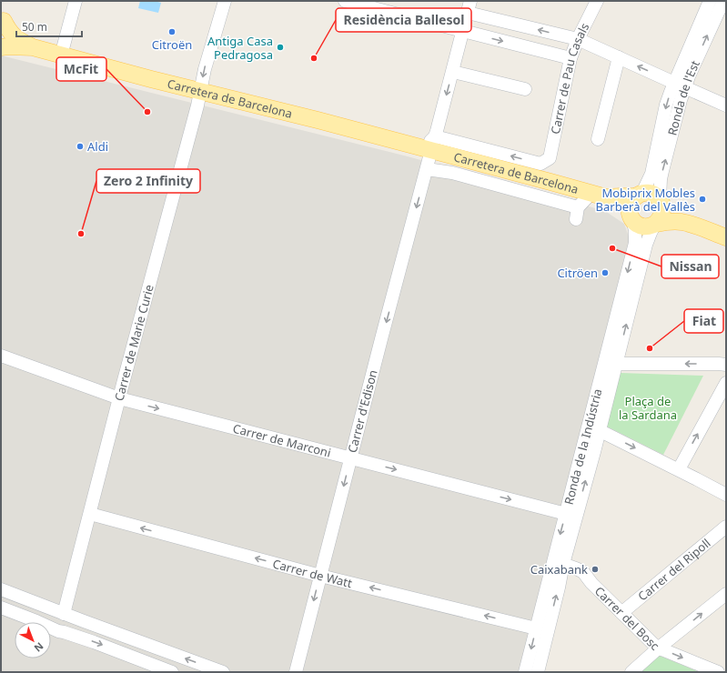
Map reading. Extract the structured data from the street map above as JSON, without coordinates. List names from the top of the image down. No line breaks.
{"streets":{"main road":["Carretera de Barcelona"],"street":["Carrer de Pau Casals","Ronda de l'Est","Carrer de Marie Curie","Carrer d'Edison","Carrer de Marconi","Ronda de la Indústria","Carrer del Ripoll","Carrer de Watt","Carrer del Bosc"]},"crossings":[["Carrer de Pau Casals","Carretera de Barcelona"],["Carretera de Barcelona","Ronda de l'Est"],["Carretera de Barcelona","Carrer de Marie Curie"],["Carretera de Barcelona","Carrer d'Edison"],["Carretera de Barcelona","Ronda de la Indústria"],["Ronda de l'Est","Ronda de la Indústria"],["Carrer de Marie Curie","Carrer de Marconi"],["Carrer de Marie Curie","Carrer de Watt"],["Carrer d'Edison","Carrer de Marconi"],["Carrer d'Edison","Carrer de Watt"],["Carrer de Marconi","Ronda de la Indústria"],["Ronda de la Indústria","Carrer de Watt"],["Ronda de la Indústria","Carrer del Bosc"],["Carrer del Ripoll","Carrer del Bosc"]],"one_way":["Carrer d'Edison","Carrer de Marconi","Carrer de Watt"],"parks":["Plaça de la Sardana"],"places":["Citroën","Antiga Casa Pedragosa","Residència Ballesol","McFit","Aldi","Mobiprix Mobles Barberà del Vallès","Zero 2 Infinity","Nissan","Citröen","Fiat","Caixabank"],"scale_bar":"50 m","north":"bottom right"}
